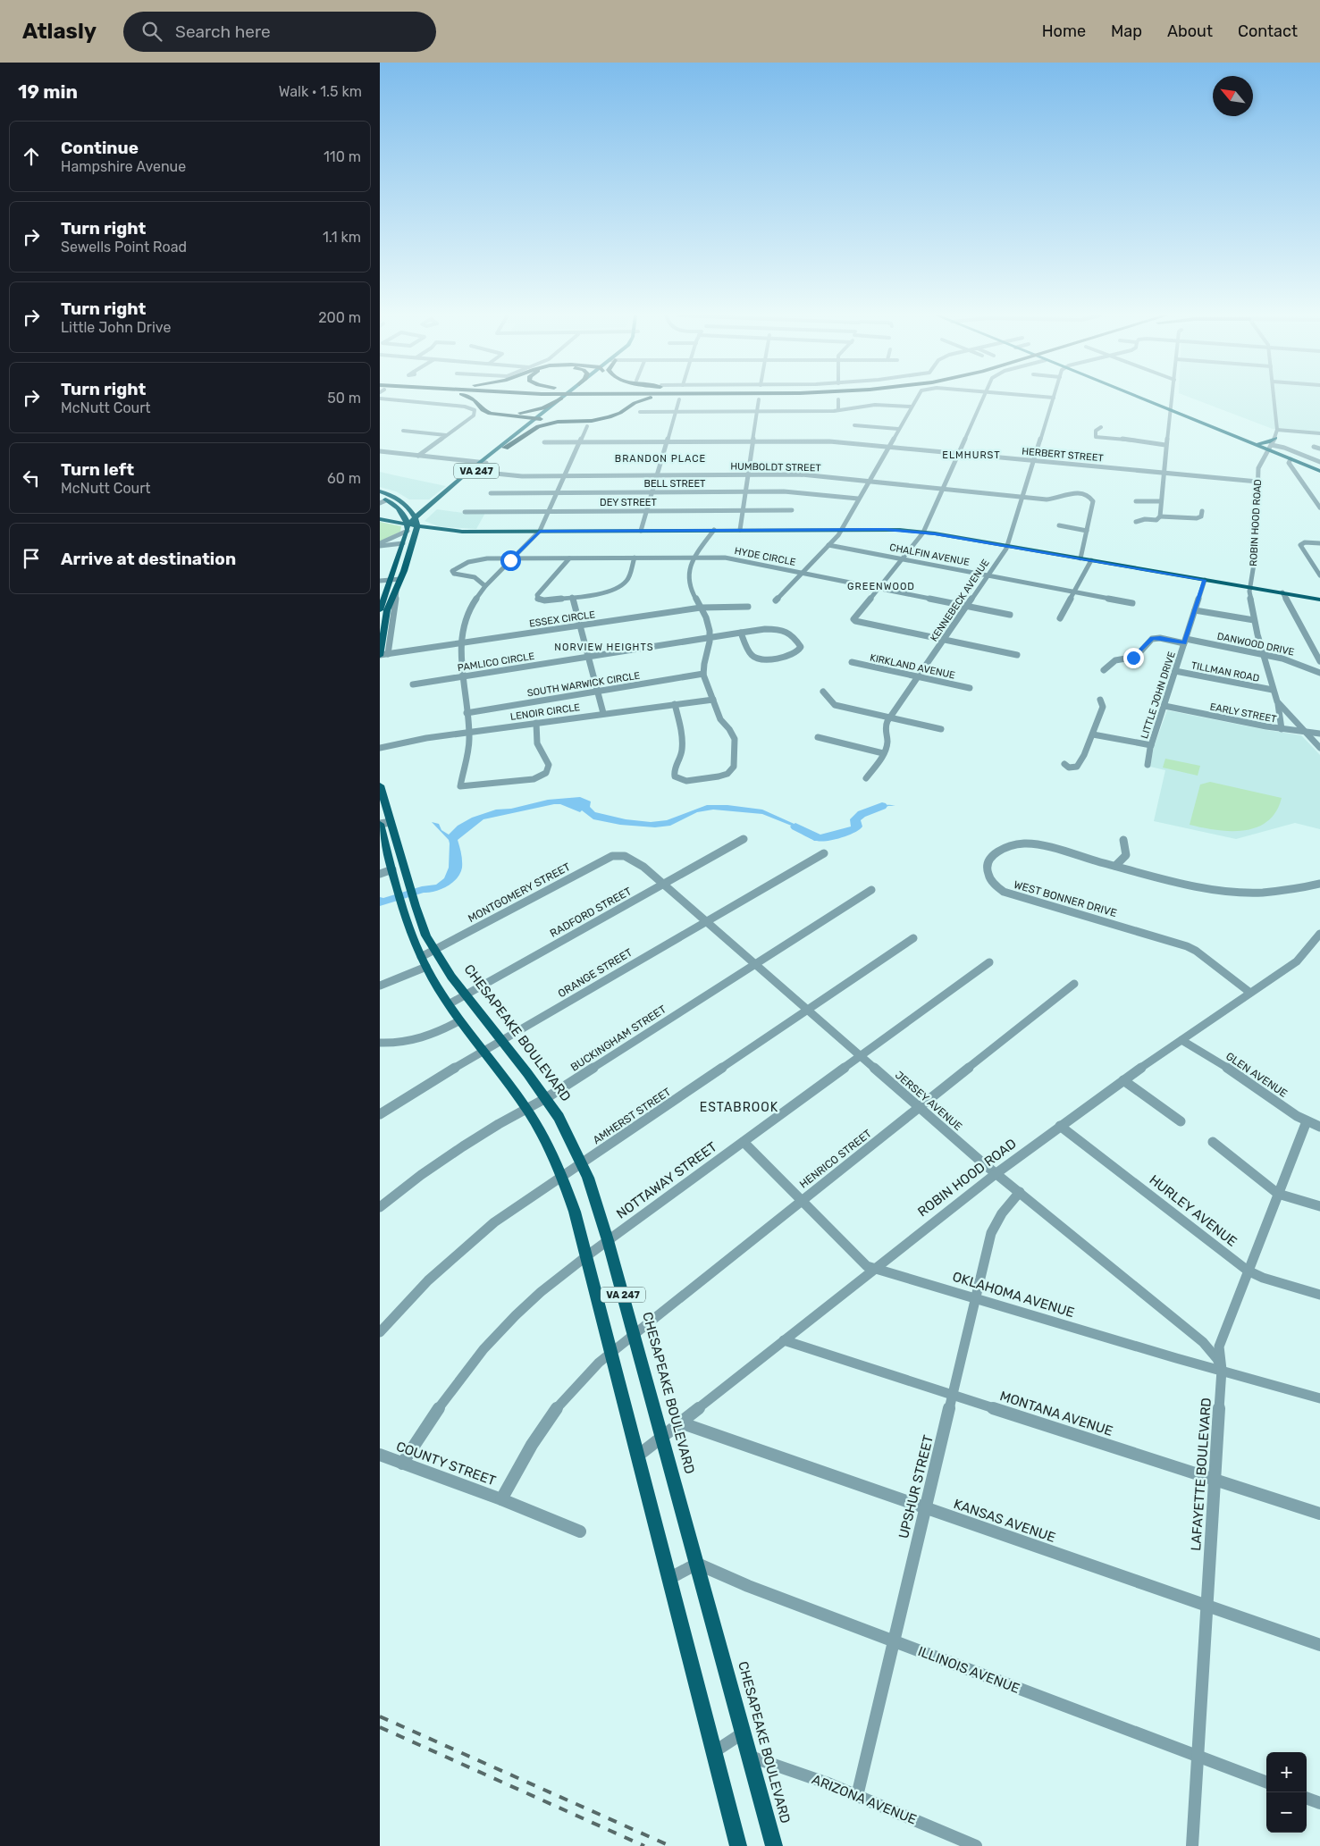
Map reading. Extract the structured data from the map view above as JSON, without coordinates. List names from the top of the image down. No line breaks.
{"streets":{"main road":["VA 247","CHESAPEAKE BOULEVARD"],"street":["HERBERT STREET","HUMBOLDT STREET","BELL STREET","DEY STREET","ROBIN HOOD ROAD","CHALFIN AVENUE","HYDE CIRCLE","KENNEBECK AVENUE","ESSEX CIRCLE","DANWOOD DRIVE","PAMLICO CIRCLE","KIRKLAND AVENUE","TILLMAN ROAD","SOUTH WARWICK CIRCLE","LITTLE JOHN DRIVE","LENOIR CIRCLE","EARLY STREET","MONTGOMERY STREET","WEST BONNER DRIVE","RADFORD STREET","ORANGE STREET","BUCKINGHAM STREET","GLEN AVENUE","JERSEY AVENUE","AMHERST STREET","HENRICO STREET","NOTTAWAY STREET","HURLEY AVENUE","OKLAHOMA AVENUE","MONTANA AVENUE","COUNTY STREET","LAFAYETTE BOULEVARD","UPSHUR STREET","KANSAS AVENUE","ILLINOIS AVENUE","ARIZONA AVENUE"]},"crossings":[["HERBERT STREET","ROBIN HOOD ROAD"],["HERBERT STREET","KENNEBECK AVENUE"],["HUMBOLDT STREET","VA 247"],["HUMBOLDT STREET","KENNEBECK AVENUE"],["VA 247","ESSEX CIRCLE"],["ROBIN HOOD ROAD","DANWOOD DRIVE"],["ROBIN HOOD ROAD","TILLMAN ROAD"],["ROBIN HOOD ROAD","EARLY STREET"],["ROBIN HOOD ROAD","WEST BONNER DRIVE"],["ROBIN HOOD ROAD","CHESAPEAKE BOULEVARD"],["ROBIN HOOD ROAD","GLEN AVENUE"],["ROBIN HOOD ROAD","JERSEY AVENUE"],["ROBIN HOOD ROAD","HURLEY AVENUE"],["ROBIN HOOD ROAD","OKLAHOMA AVENUE"],["ROBIN HOOD ROAD","MONTANA AVENUE"],["ROBIN HOOD ROAD","KANSAS AVENUE"],["CHALFIN AVENUE","KENNEBECK AVENUE"],["HYDE CIRCLE","KENNEBECK AVENUE"],["KENNEBECK AVENUE","KIRKLAND AVENUE"],["DANWOOD DRIVE","LITTLE JOHN DRIVE"],["TILLMAN ROAD","LITTLE JOHN DRIVE"],["LITTLE JOHN DRIVE","EARLY STREET"],["MONTGOMERY STREET","CHESAPEAKE BOULEVARD"],["MONTGOMERY STREET","JERSEY AVENUE"],["RADFORD STREET","CHESAPEAKE BOULEVARD"],["RADFORD STREET","JERSEY AVENUE"],["ORANGE STREET","CHESAPEAKE BOULEVARD"],["ORANGE STREET","JERSEY AVENUE"],["CHESAPEAKE BOULEVARD","BUCKINGHAM STREET"],["CHESAPEAKE BOULEVARD","AMHERST STREET"],["CHESAPEAKE BOULEVARD","HENRICO STREET"],["CHESAPEAKE BOULEVARD","NOTTAWAY STREET"],["CHESAPEAKE BOULEVARD","COUNTY STREET"],["CHESAPEAKE BOULEVARD","ILLINOIS AVENUE"],["CHESAPEAKE BOULEVARD","ARIZONA AVENUE"],["BUCKINGHAM STREET","JERSEY AVENUE"],["GLEN AVENUE","LAFAYETTE BOULEVARD"],["JERSEY AVENUE","AMHERST STREET"],["JERSEY AVENUE","HENRICO STREET"],["JERSEY AVENUE","NOTTAWAY STREET"],["JERSEY AVENUE","OKLAHOMA AVENUE"],["JERSEY AVENUE","LAFAYETTE BOULEVARD"],["JERSEY AVENUE","UPSHUR STREET"],["HENRICO STREET","OKLAHOMA AVENUE"],["HENRICO STREET","COUNTY STREET"],["NOTTAWAY STREET","OKLAHOMA AVENUE"],["NOTTAWAY STREET","COUNTY STREET"],["HURLEY AVENUE","LAFAYETTE BOULEVARD"],["OKLAHOMA AVENUE","LAFAYETTE BOULEVARD"],["OKLAHOMA AVENUE","UPSHUR STREET"],["MONTANA AVENUE","LAFAYETTE BOULEVARD"],["MONTANA AVENUE","UPSHUR STREET"],["LAFAYETTE BOULEVARD","KANSAS AVENUE"],["LAFAYETTE BOULEVARD","ILLINOIS AVENUE"],["UPSHUR STREET","KANSAS AVENUE"],["UPSHUR STREET","ILLINOIS AVENUE"],["UPSHUR STREET","ARIZONA AVENUE"]],"districts":["ELMHURST","BRANDON PLACE","GREENWOOD","NORVIEW HEIGHTS","ESTABROOK"],"north":"top left","page":{"header":"Atlasly","search":"Search here","nav":["Home","Map","About","Contact"],"heading":["19 min","Walk · 1.5 km"],"list":[["Continue","Hampshire Avenue","110 m"],["Turn right","Sewells Point Road","1.1 km"],["Turn right","Little John Drive","200 m"],["Turn right","McNutt Court","50 m"],["Turn left","McNutt Court","60 m"],"Arrive at destination"],"map_buttons":["+","−"]}}
